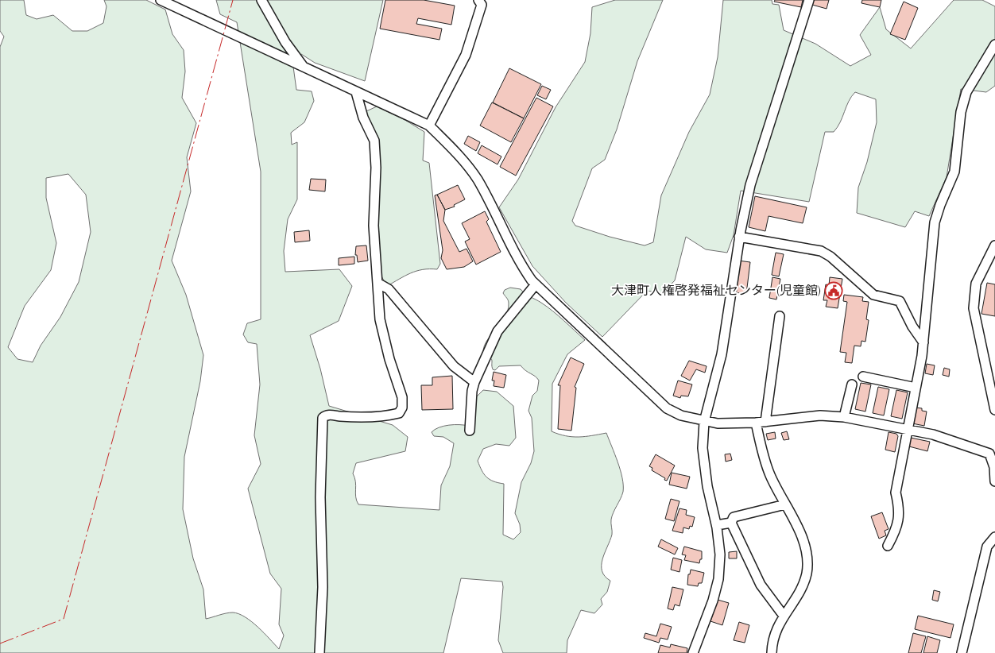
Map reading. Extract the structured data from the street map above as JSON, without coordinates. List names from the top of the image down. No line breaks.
{"places":{"public building":["大津町人権啓発福祉センター(児童館)"]}}
